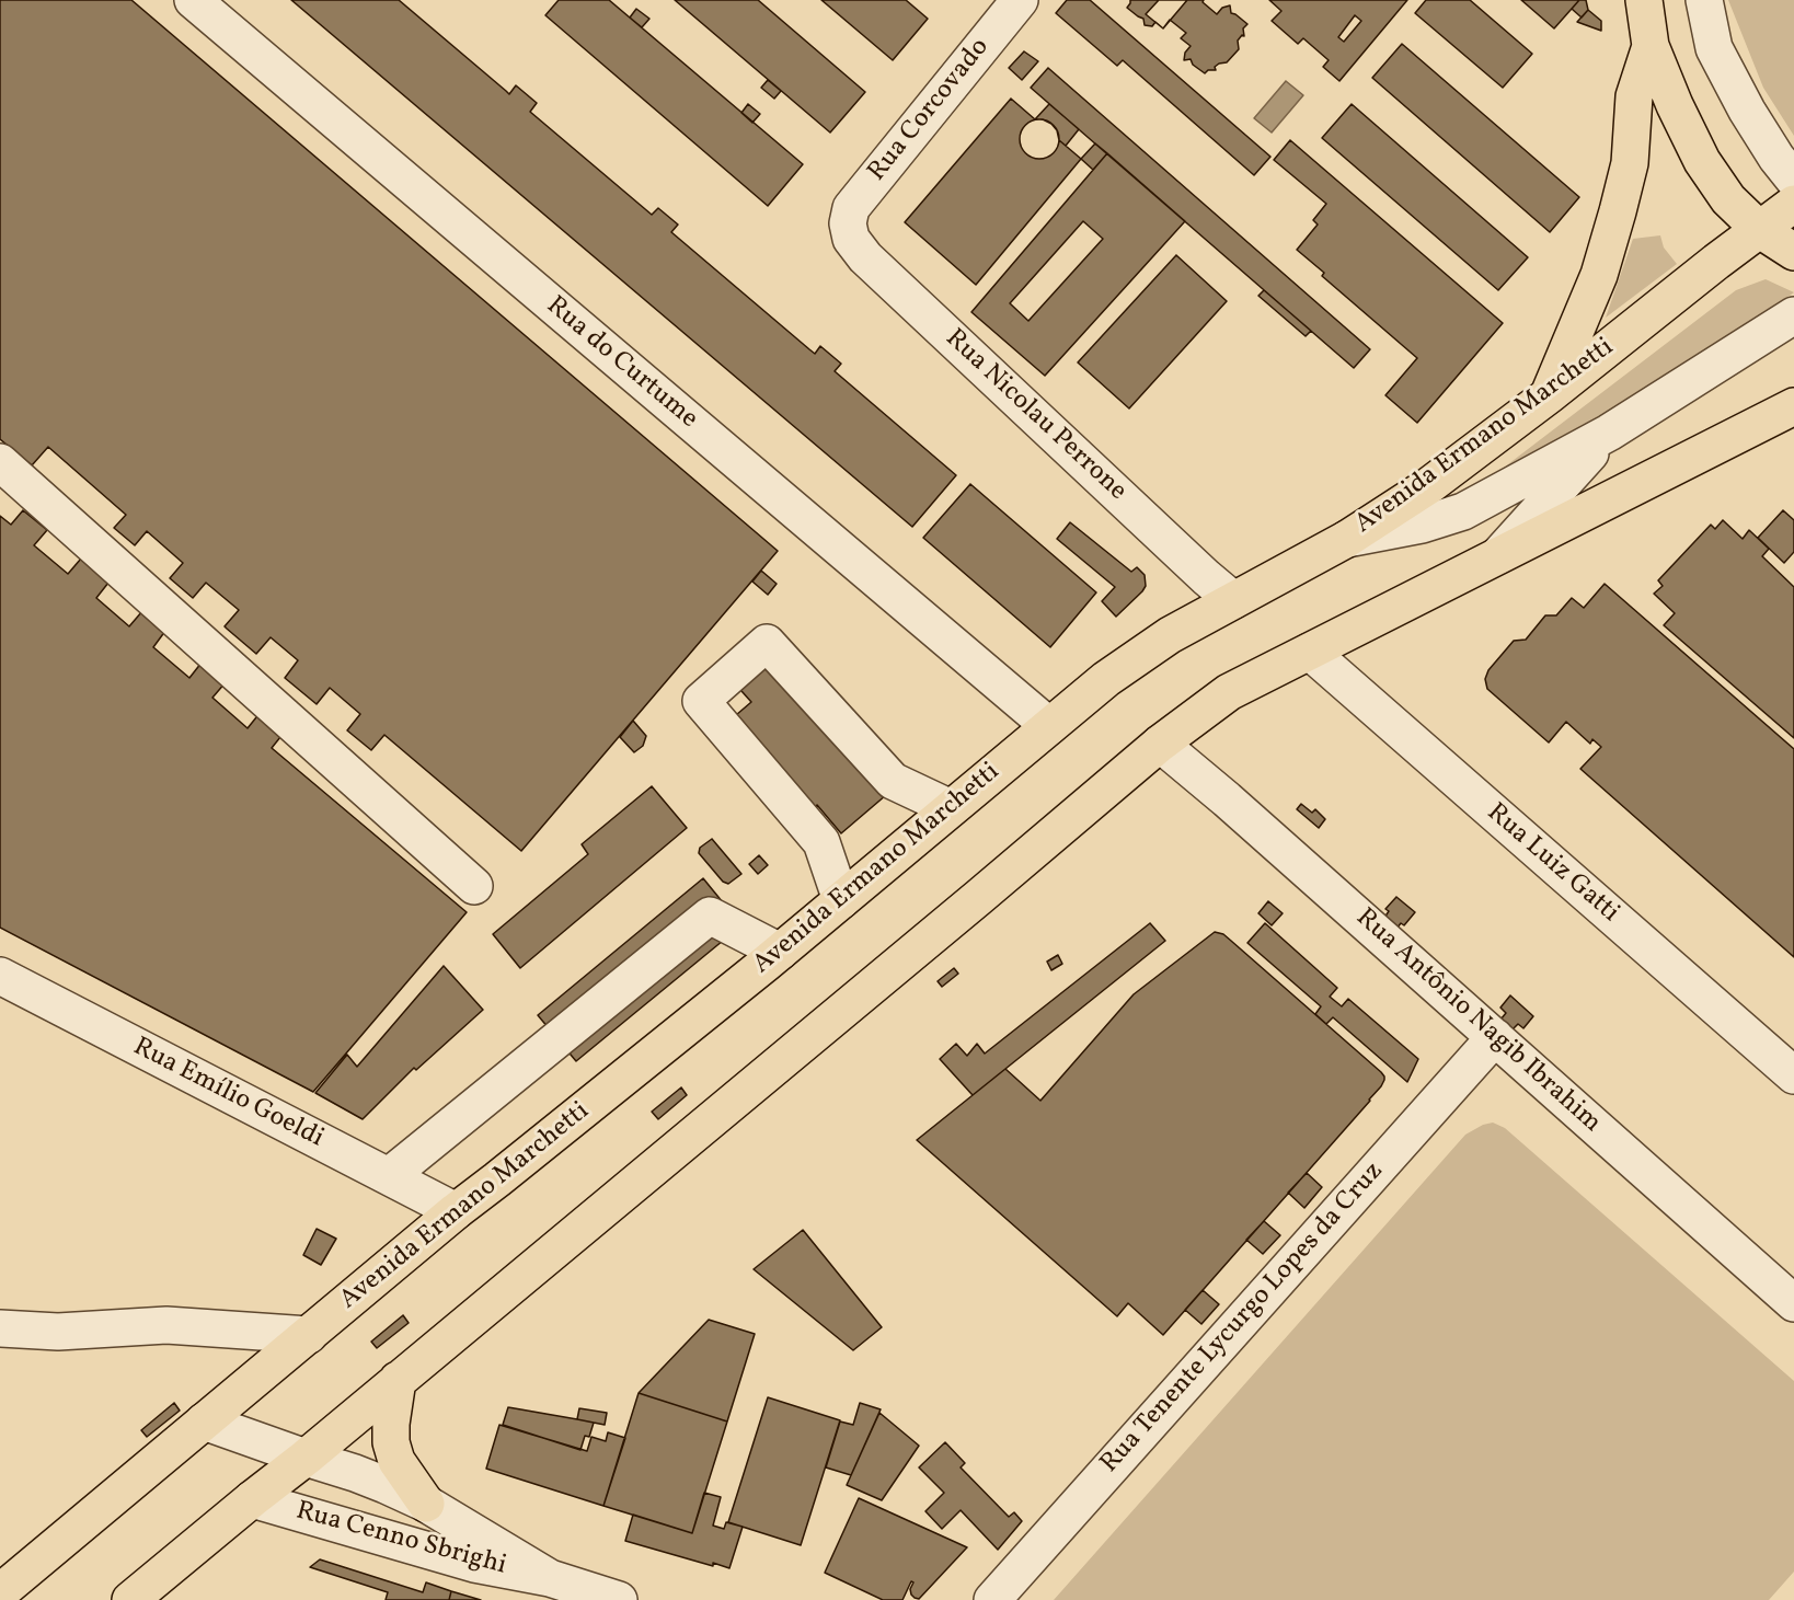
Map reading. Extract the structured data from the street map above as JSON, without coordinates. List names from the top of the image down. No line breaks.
{"streets":{"main road":["Avenida Ermano Marchetti"],"street":["Rua Corcovado","Rua do Curtume","Rua Nicolau Perrone","Rua Luiz Gatti","Rua Antônio Nagib Ibrahim","Rua Emílio Goeldi","Rua Tenente Lycurgo Lopes da Cruz","Rua Cenno Sbrighi"]},"crossings":[["Rua Corcovado","Rua Nicolau Perrone"],["Rua do Curtume","Avenida Ermano Marchetti"],["Rua Nicolau Perrone","Avenida Ermano Marchetti"],["Avenida Ermano Marchetti","Rua Emílio Goeldi"],["Avenida Ermano Marchetti","Rua Cenno Sbrighi"],["Rua Antônio Nagib Ibrahim","Rua Tenente Lycurgo Lopes da Cruz"]]}
